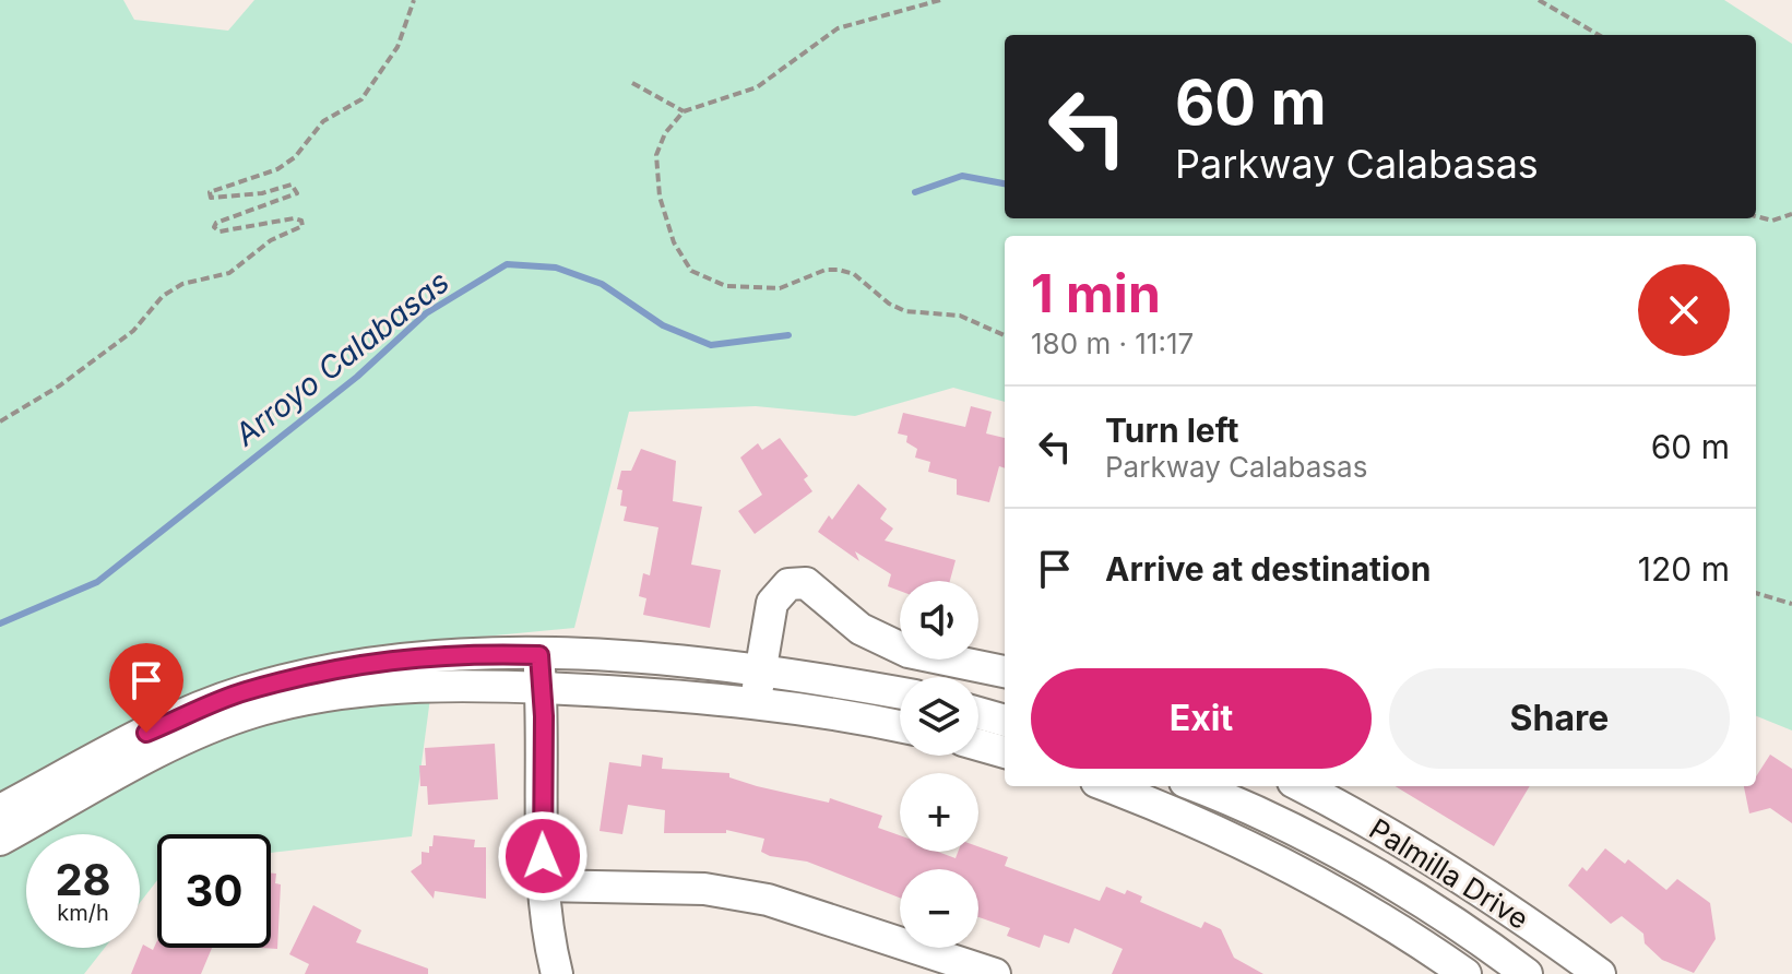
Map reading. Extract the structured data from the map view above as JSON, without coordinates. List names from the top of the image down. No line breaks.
{"streets":{"street":["Palmilla Drive"]},"water":["Arroyo Calabasas"],"page":{"turn":["60 m","Parkway Calabasas"],"heading":["1 min","180 m · 11:17"],"list":[{"name":"Turn left","note":"Parkway Calabasas","value":"60 m"},{"name":"Arrive at destination","value":"120 m"}],"map_buttons":["+","−"],"buttons":["Exit","Share"],"speed":"28 km/h","limit":"30"}}
